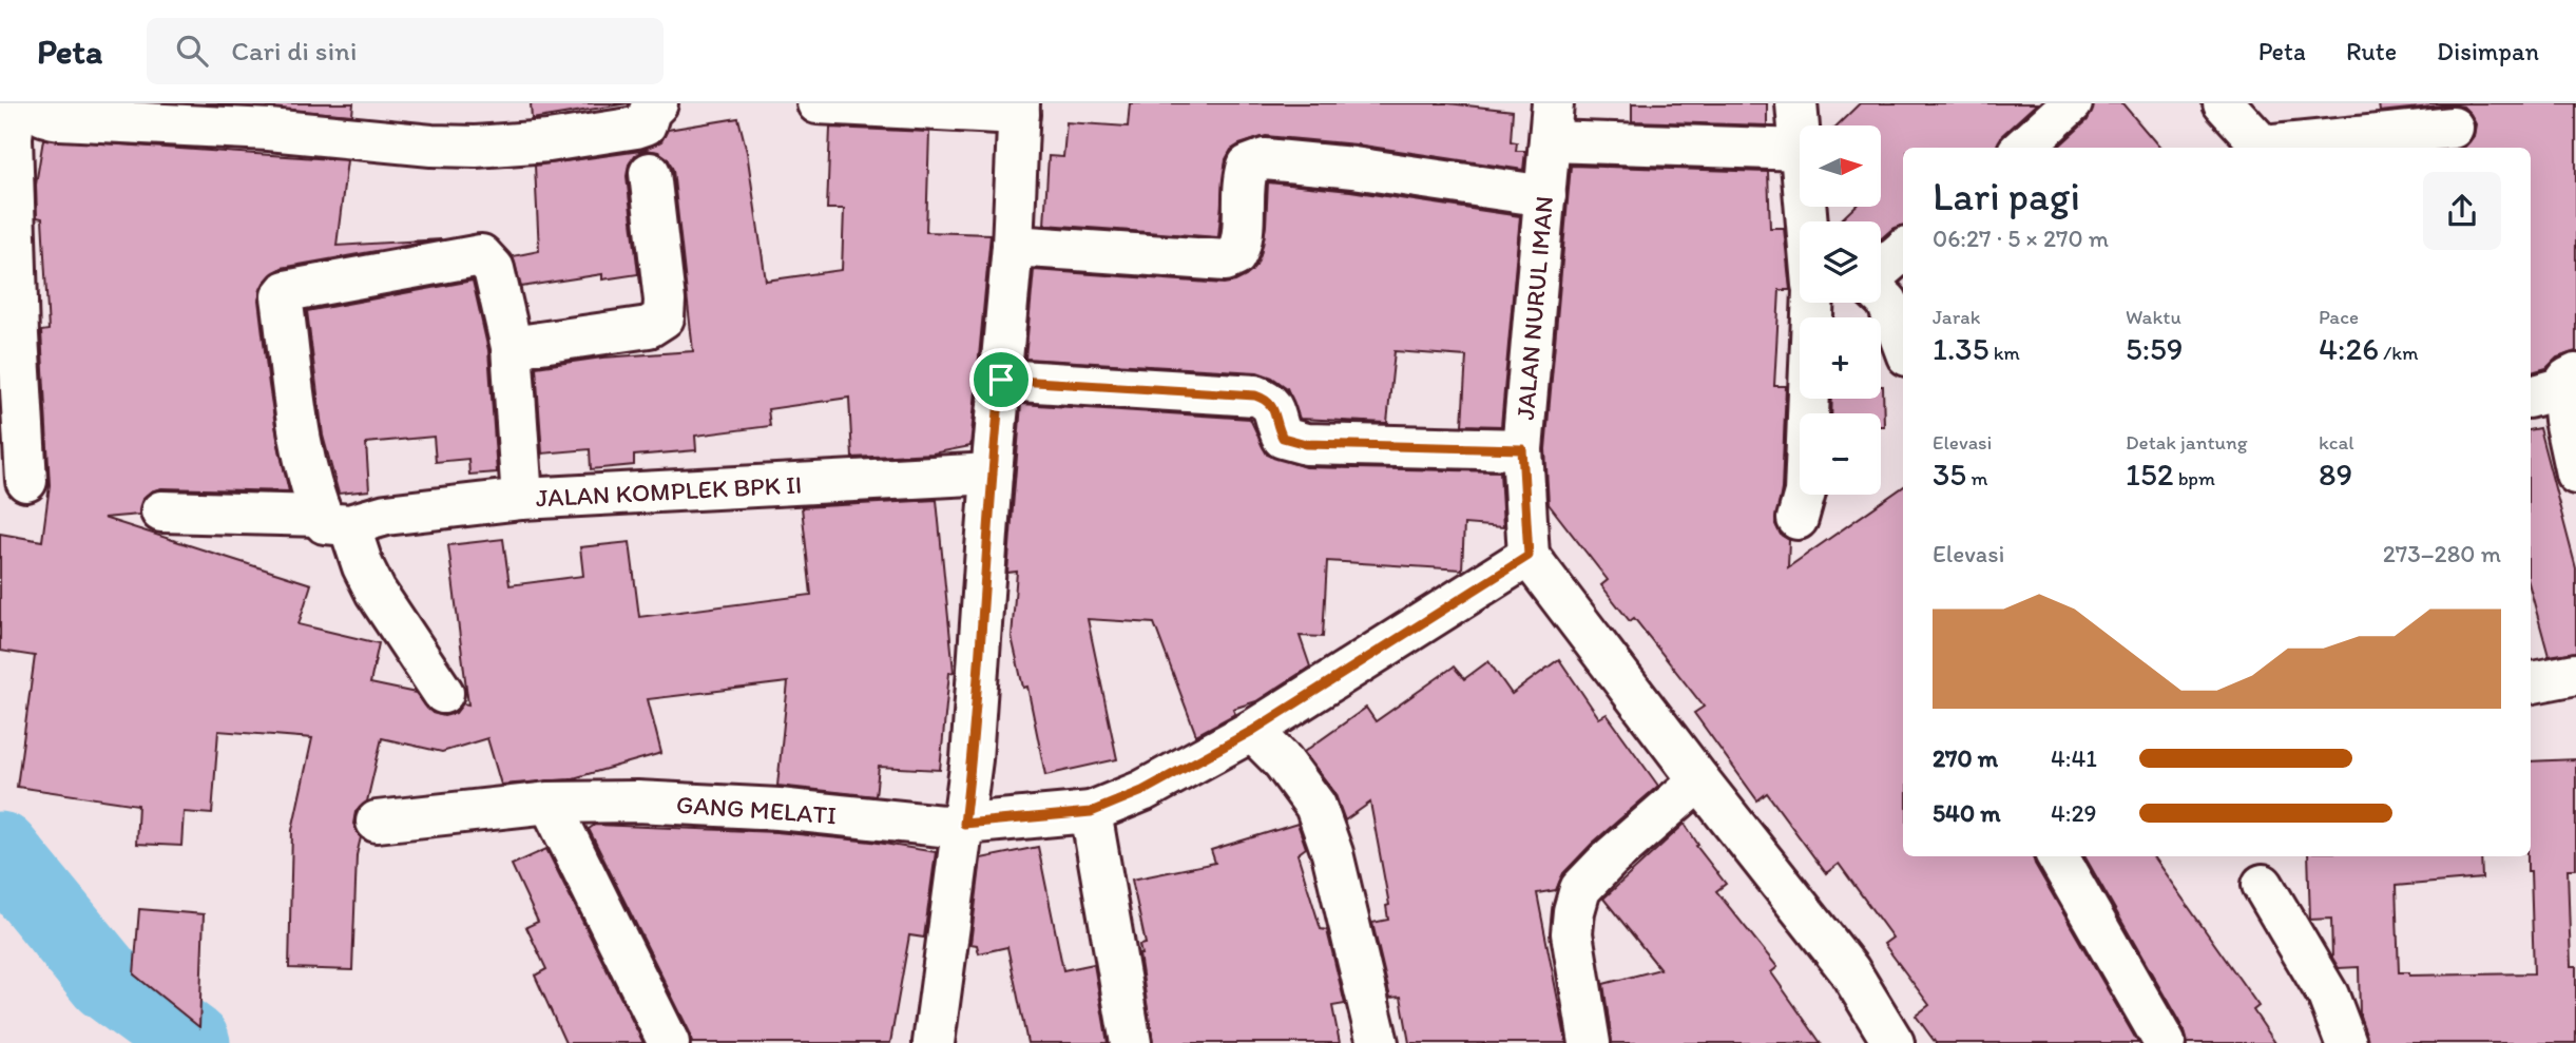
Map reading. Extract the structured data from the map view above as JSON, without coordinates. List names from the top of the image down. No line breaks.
{"streets":{"street":["JALAN NURUL IMAN","JALAN KOMPLEK BPK II","GANG MELATI"]},"crossings":[["JALAN NURUL IMAN","GANG MELATI"]],"north":"right","page":{"header":"Peta","search":"Cari di sini","nav":["Peta","Rute","Disimpan"],"map_buttons":["+","−"],"heading":["Lari pagi","06:27 · 5 × 270 m"],"stats":[["Jarak","1.35 km"],["Waktu","5:59"],["Pace","4:26 /km"],["Elevasi","35 m"],["Detak jantung","152 bpm"],["kcal","89"]],"chart":["Elevasi","273–280 m"],"list":[{"name":"270 m","note":"4:41"},{"name":"540 m","note":"4:29"}]}}
